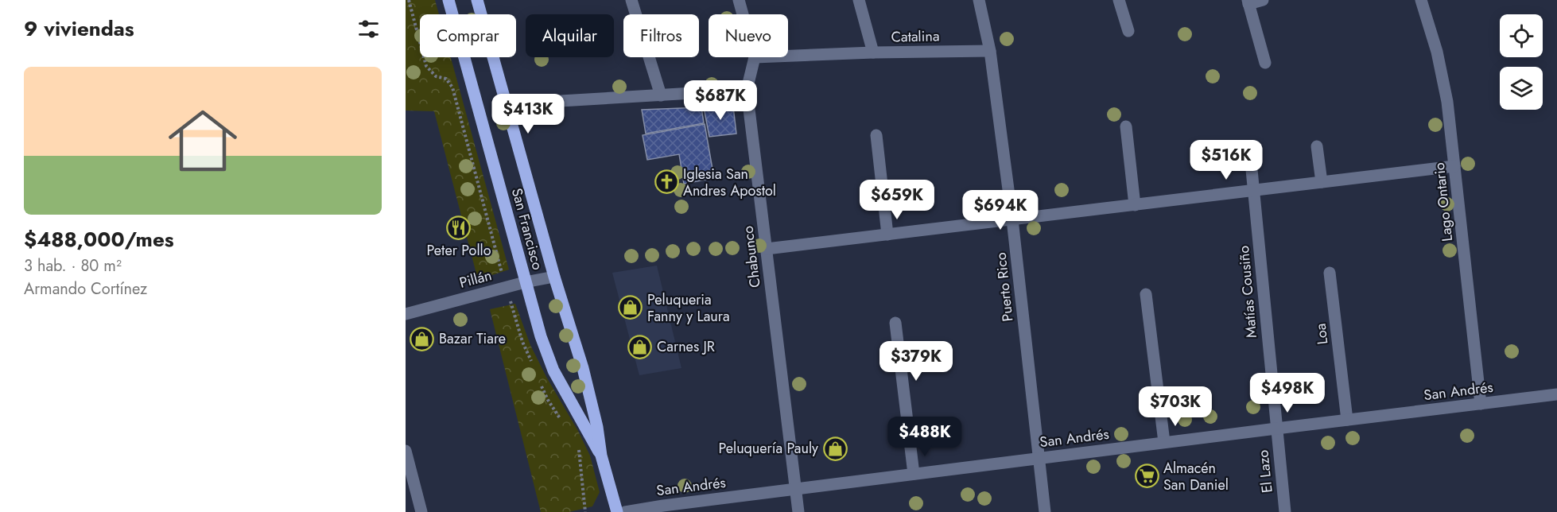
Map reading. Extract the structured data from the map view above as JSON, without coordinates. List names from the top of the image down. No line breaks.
{"streets":{"main road":["San Francisco"],"street":["Catalina","Lago Ontario","Chabunco","Pillán","Puerto Rico","Matías Cousiño","Loa","San Andrés","El Lazo"]},"crossings":[["Catalina","Puerto Rico"],["Lago Ontario","San Andrés"],["San Francisco","Pillán"],["Chabunco","San Andrés"],["Puerto Rico","San Andrés"],["Matías Cousiño","San Andrés"],["Matías Cousiño","El Lazo"],["Loa","San Andrés"],["San Andrés","El Lazo"]],"places":{"church":["Iglesia San Andres Apostol"],"restaurant":["Peter Pollo"],"shop":["Peluqueria Fanny y Laura","Bazar Tiare","Carnes JR","Peluquería Pauly"],"supermarket":["Almacén San Daniel"]},"page":{"heading":"9 viviendas","chip":["Comprar","Alquilar","Filtros","Nuevo"],"list":[{"name":"$488,000/mes","note":"3 hab. · 80 m² · Armando Cortínez"}],"price":["$687K","$413K","$516K","$659K","$694K","$379K","$498K","$703K","$488K"]}}
